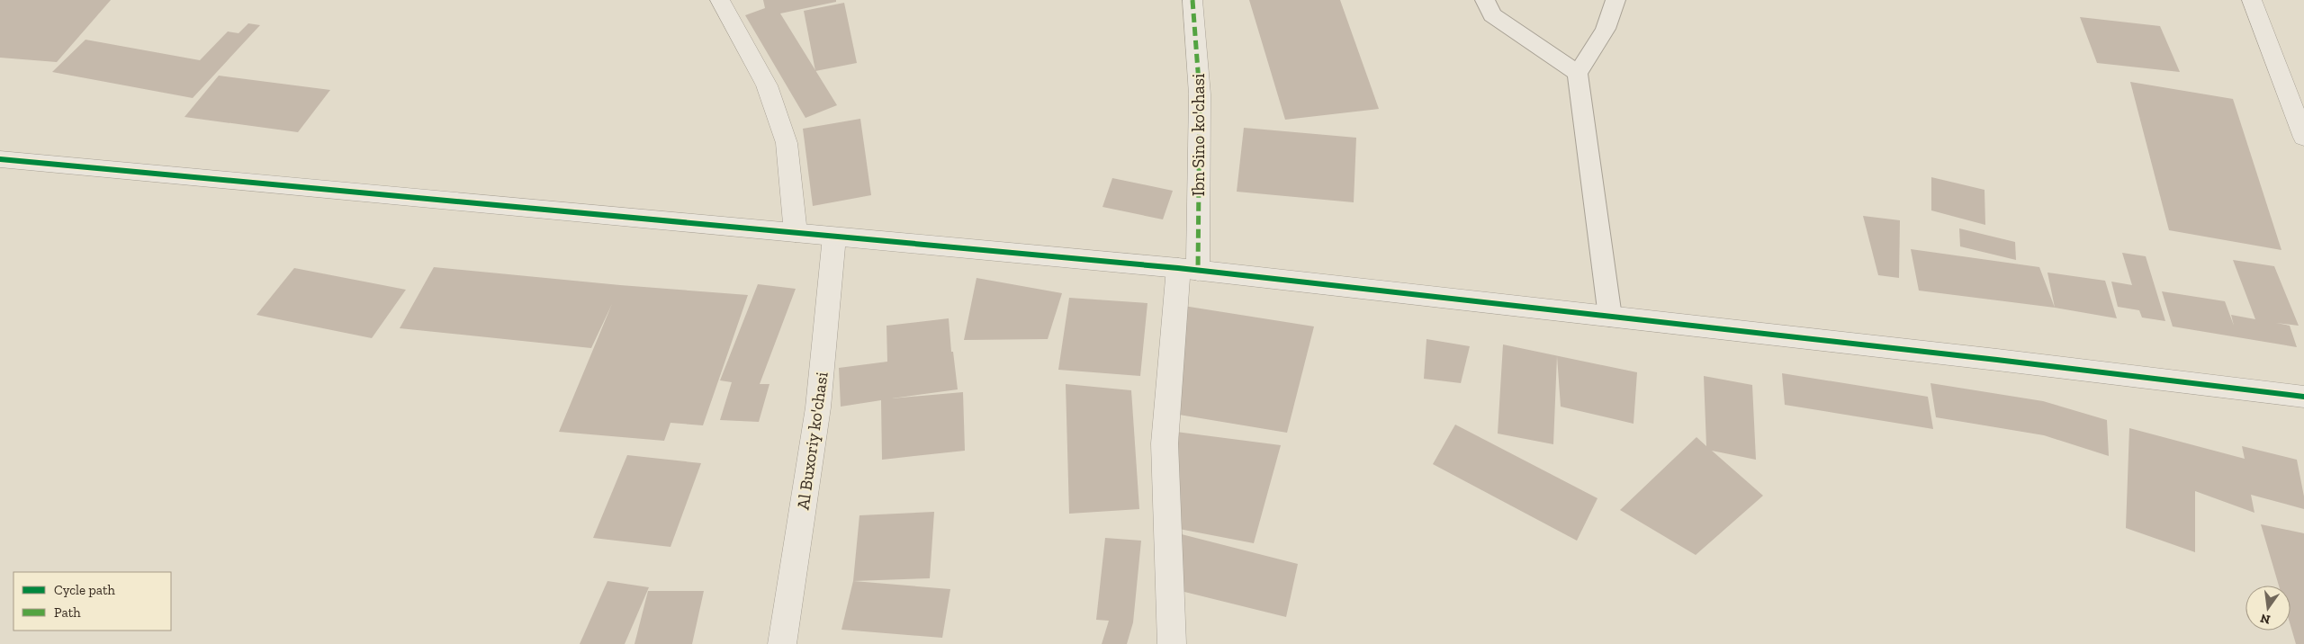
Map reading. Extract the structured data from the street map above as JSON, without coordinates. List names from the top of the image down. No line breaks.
{"streets":{"street":["Ibn Sino ko'chasi","Al Buxoriy ko'chasi"]},"legend":["Cycle path","Path"],"north":"bottom"}
